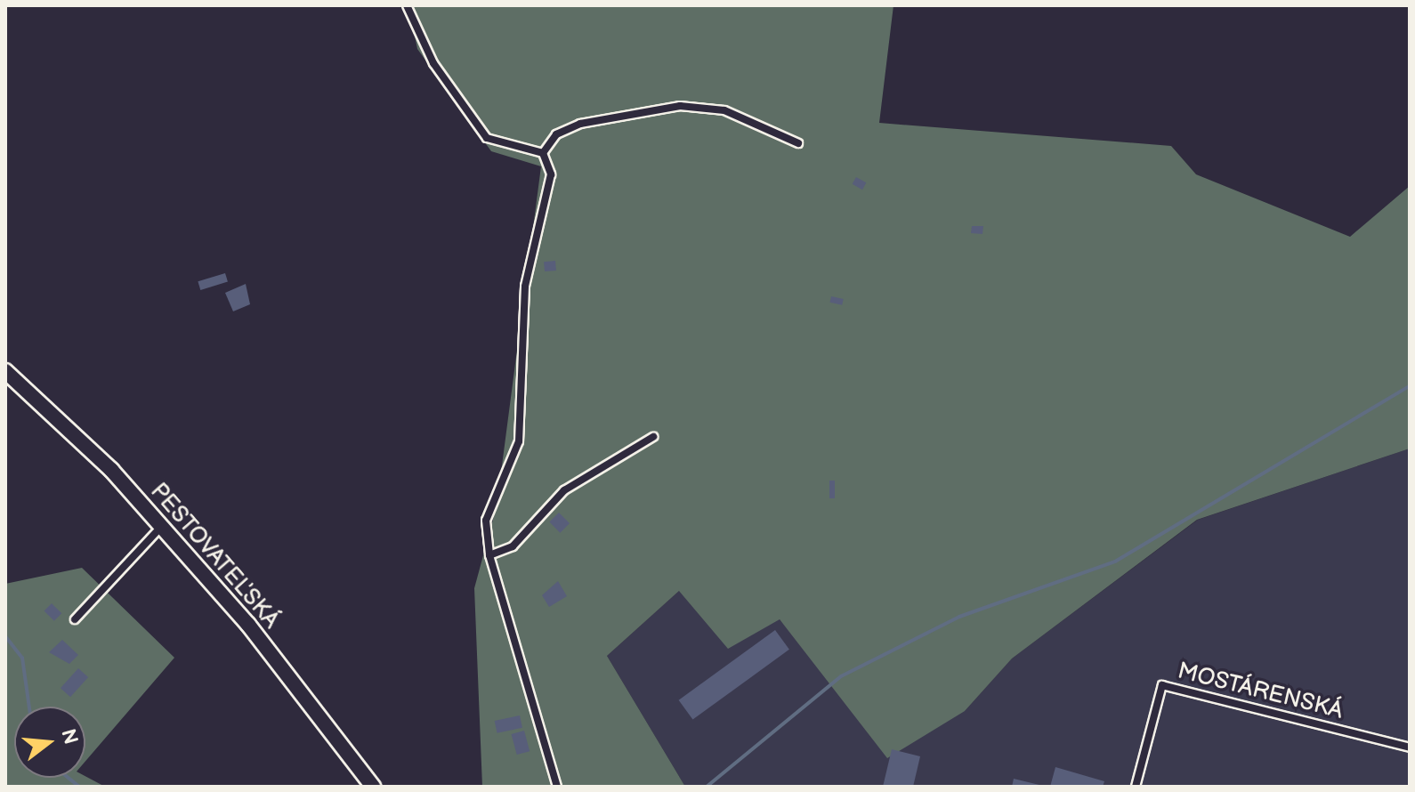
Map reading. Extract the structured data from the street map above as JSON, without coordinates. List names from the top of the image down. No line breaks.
{"streets":{"street":["PESTOVATEĽSKÁ"],"lane":["MOSTÁRENSKÁ"]},"north":"right"}
